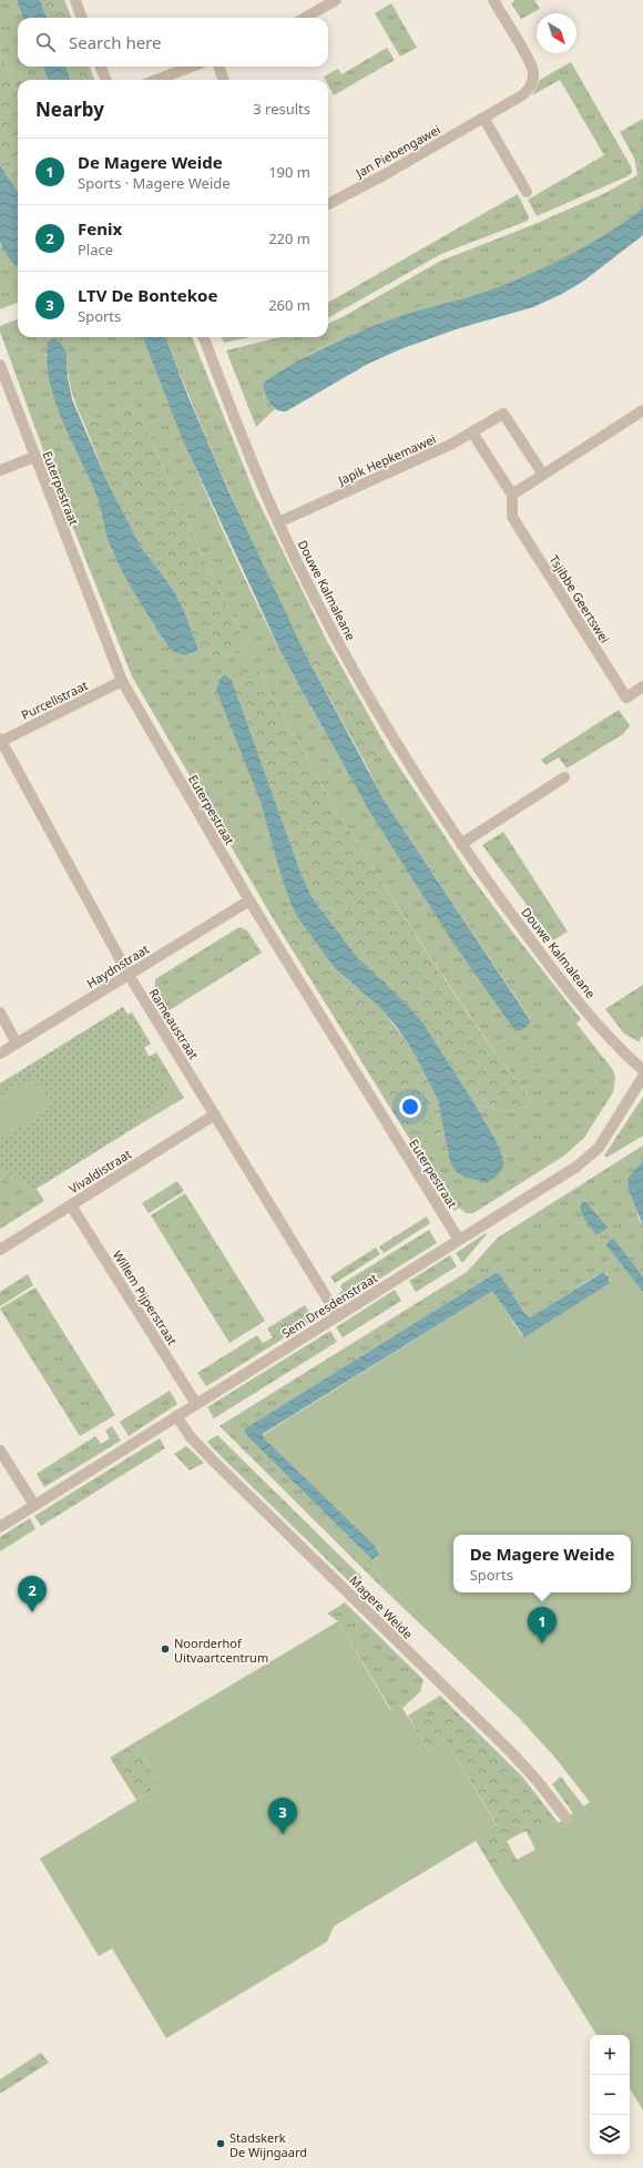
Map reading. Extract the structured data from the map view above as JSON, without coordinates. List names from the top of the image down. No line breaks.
{"streets":{"street":["Jan Piebengawei","Japik Hepkemawei","Euterpestraat","Douwe Kalmaleane","Tsjibbe Geertswei","Purcellstraat","Haydnstraat","Rameaustraat","Vivaldistraat","Willem Pijperstraat","Sem Dresdenstraat","Magere Weide"]},"crossings":[["Japik Hepkemawei","Douwe Kalmaleane"],["Euterpestraat","Purcellstraat"],["Euterpestraat","Haydnstraat"],["Euterpestraat","Sem Dresdenstraat"],["Purcellstraat","Rameaustraat"],["Haydnstraat","Rameaustraat"],["Rameaustraat","Vivaldistraat"],["Rameaustraat","Sem Dresdenstraat"],["Vivaldistraat","Willem Pijperstraat"],["Willem Pijperstraat","Sem Dresdenstraat"],["Sem Dresdenstraat","Magere Weide"]],"places":["Noorderhof Uitvaartcentrum","Stadskerk De Wijngaard"],"north":"bottom right","page":{"search":"Search here","heading":["Nearby","3 results"],"list":[{"mark":"1","name":"De Magere Weide","note":"Sports · Magere Weide","value":"190 m"},{"mark":"2","name":"Fenix","note":"Place","value":"220 m"},{"mark":"3","name":"LTV De Bontekoe","note":"Sports","value":"260 m"}],"popup":["De Magere Weide","Sports"],"pins":["2","1","3"],"map_buttons":["+","−"]}}
